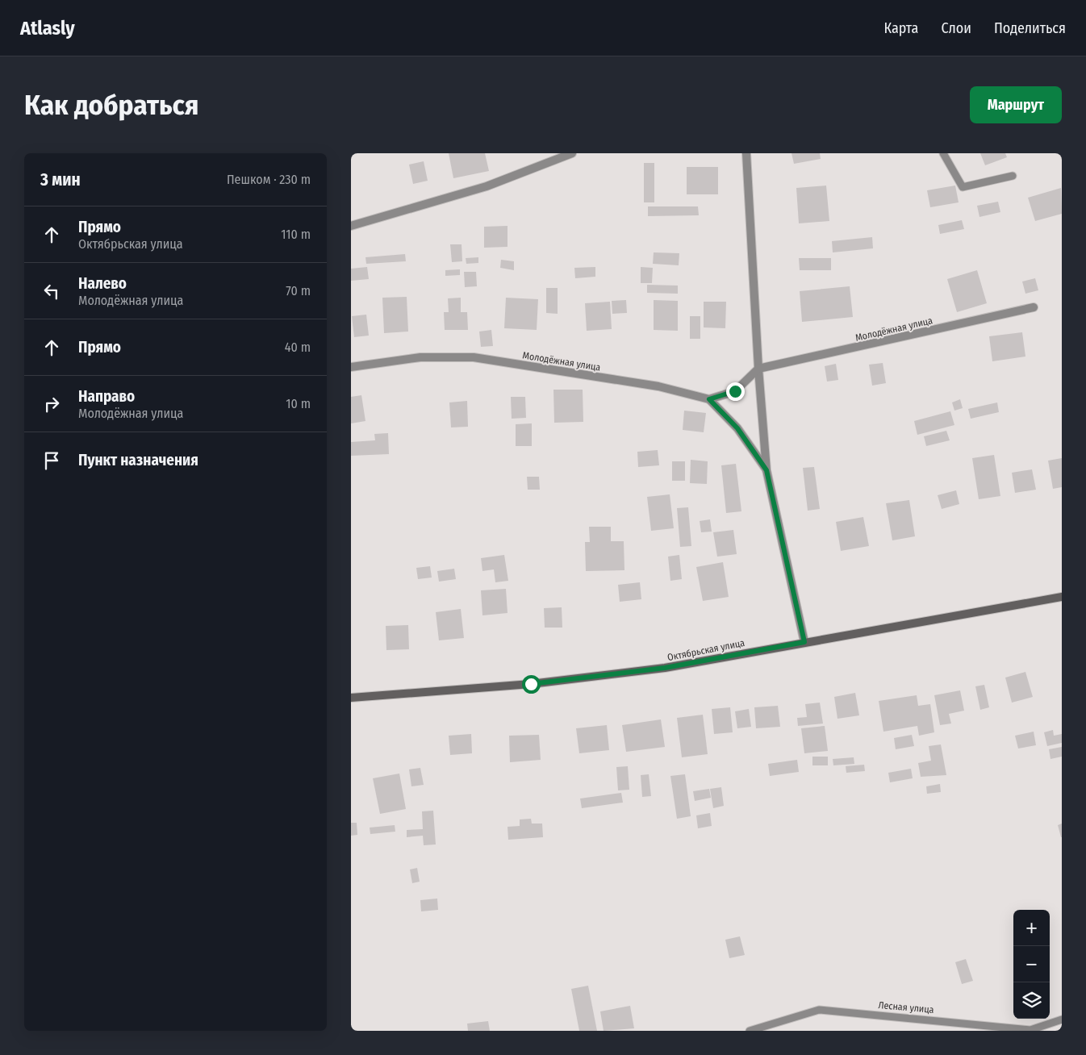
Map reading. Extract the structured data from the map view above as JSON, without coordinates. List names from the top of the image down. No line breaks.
{"streets":{"street":["Молодёжная улица","Октябрьская улица"],"lane":["Лесная улица"]},"page":{"header":"Atlasly","nav":["Карта","Слои","Поделиться"],"buttons":"Маршрут","title":"Как добраться","heading":["3 мин","Пешком · 230 m"],"list":[["Прямо","Октябрьская улица","110 m"],["Налево","Молодёжная улица","70 m"],["Прямо","40 m"],["Направо","Молодёжная улица","10 m"],"Пункт назначения"],"map_buttons":["+","−"]}}
